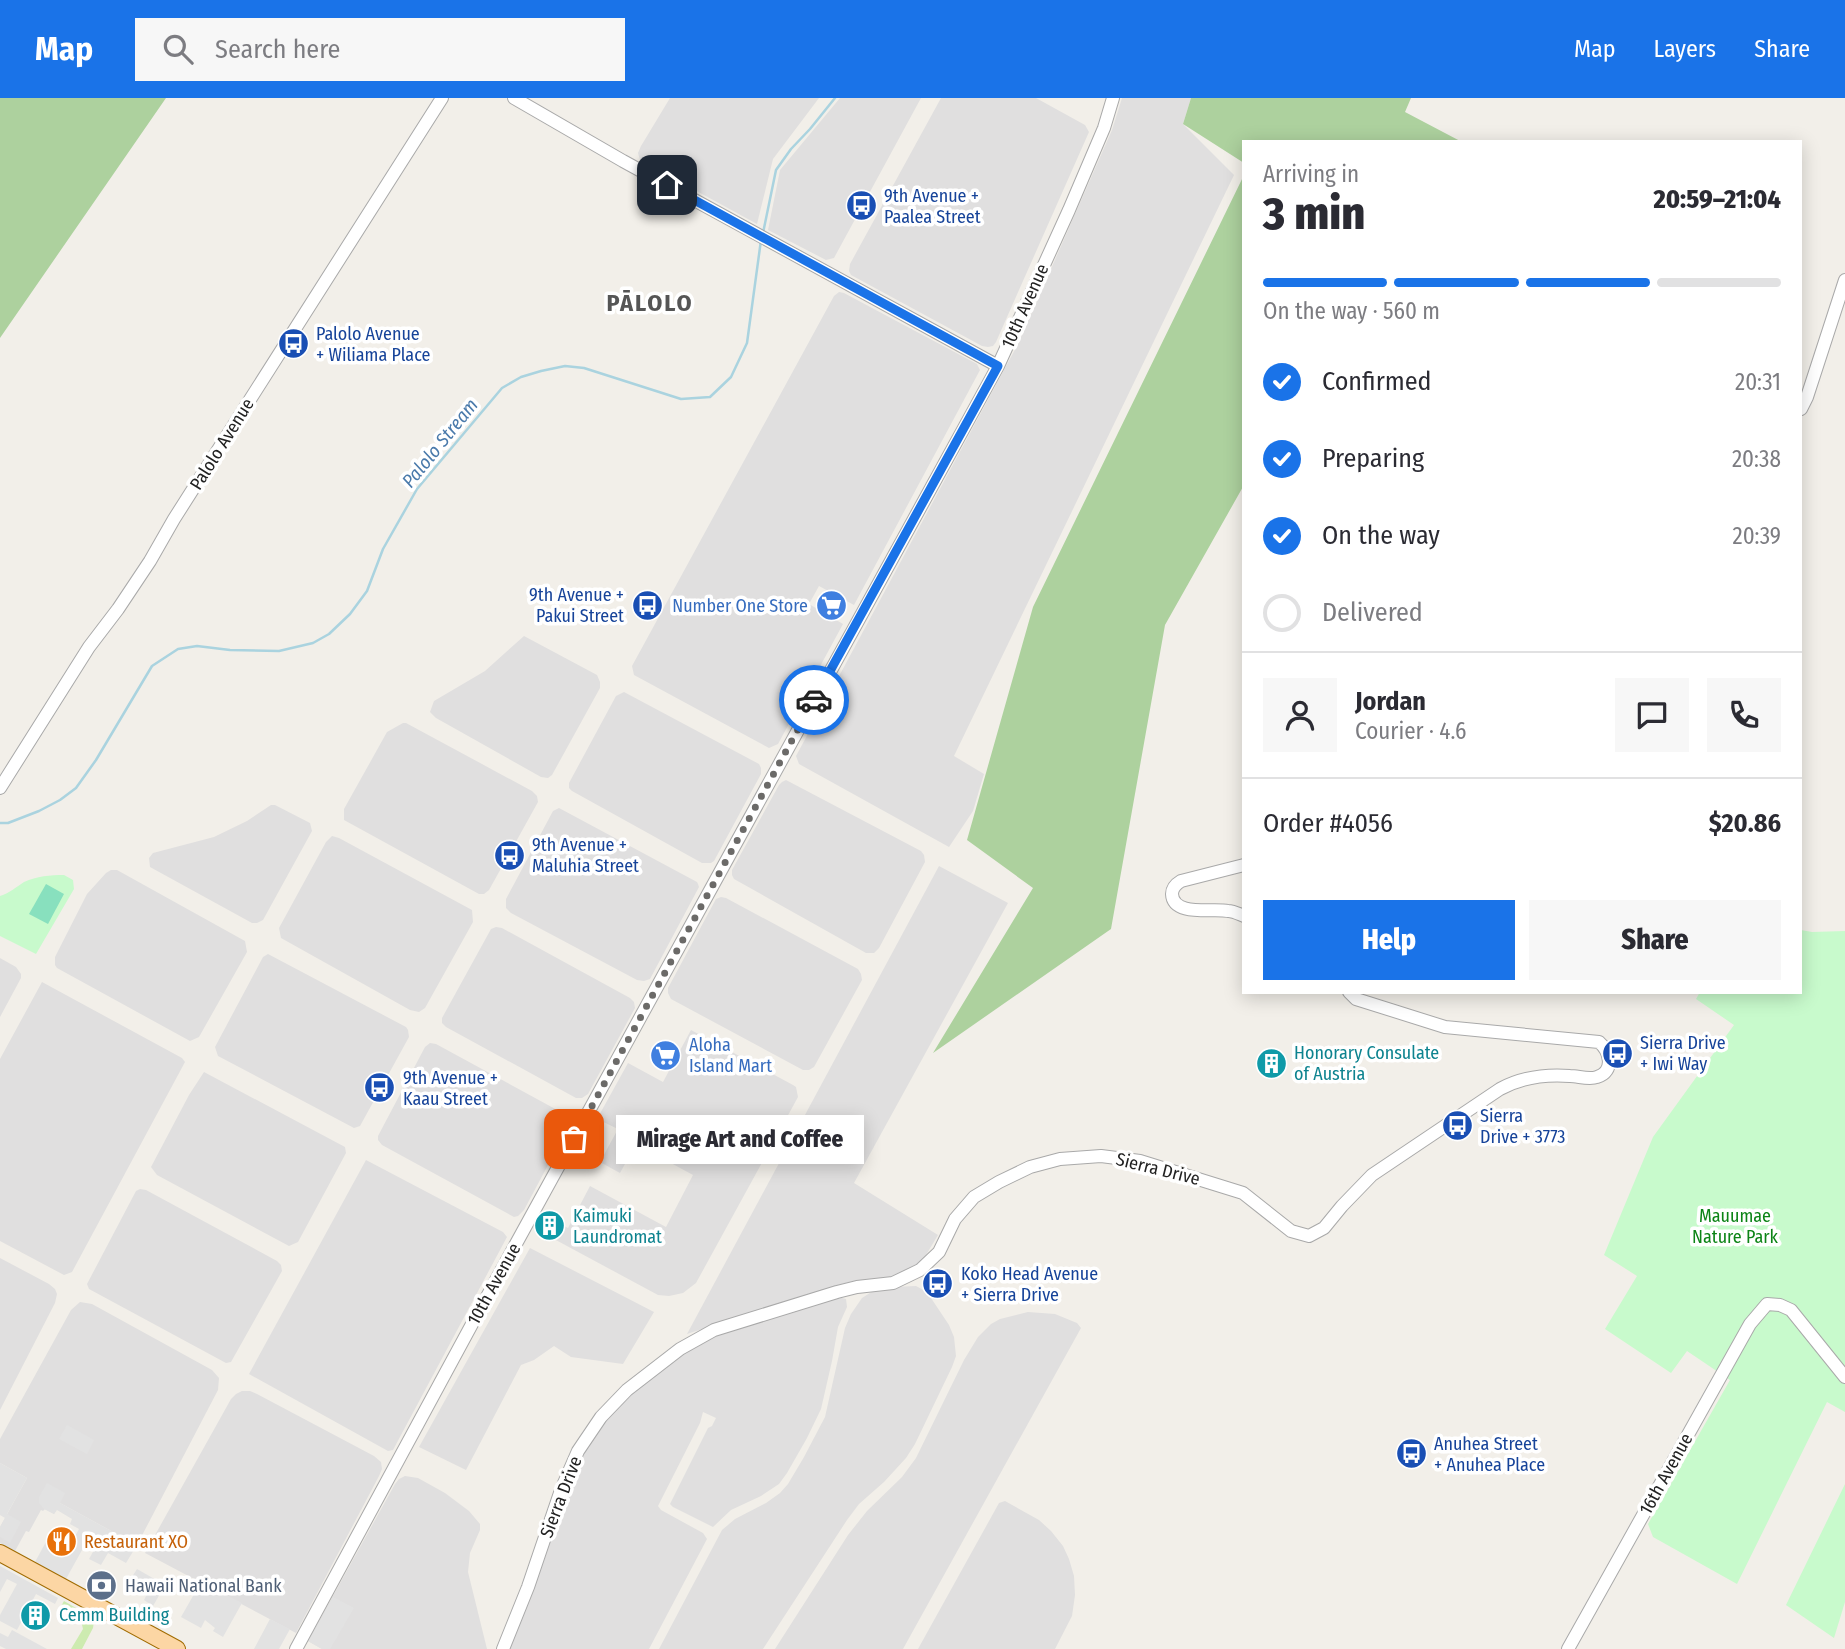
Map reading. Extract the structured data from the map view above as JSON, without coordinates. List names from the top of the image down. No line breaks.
{"streets":{"street":["10th Avenue","Palolo Avenue","Sierra Drive","16th Avenue"]},"districts":["PĀLOLO"],"water":["Palolo Stream"],"parks":["Mauumae Nature Park"],"places":{"bus stop":["9th Avenue + Paalea Street","Palolo Avenue + Wiliama Place","9th Avenue + Pakui Street","9th Avenue + Maluhia Street","Sierra Drive + Iwi Way","9th Avenue + Kaau Street","Sierra Drive + 3773","Koko Head Avenue + Sierra Drive","Anuhea Street + Anuhea Place"],"supermarket":["Number One Store","Aloha Island Mart"],"building":["Honorary Consulate of Austria","Kaimuki Laundromat","Cemm Building"],"other":["Mirage Art and Coffee"],"restaurant":["Restaurant XO"],"bank":["Hawaii National Bank"]},"page":{"header":"Map","search":"Search here","nav":["Map","Layers","Share"],"heading":["3 min","Arriving in","20:59–21:04"],"panel":["Jordan","Courier · 4.6","Order #4056","$20.86"],"bar":"On the way · 560 m","list":[["Confirmed","20:31"],["Preparing","20:38"],["On the way","20:39"],"Delivered"],"buttons":["Help","Share"],"bubble":"Mirage Art and Coffee"}}
